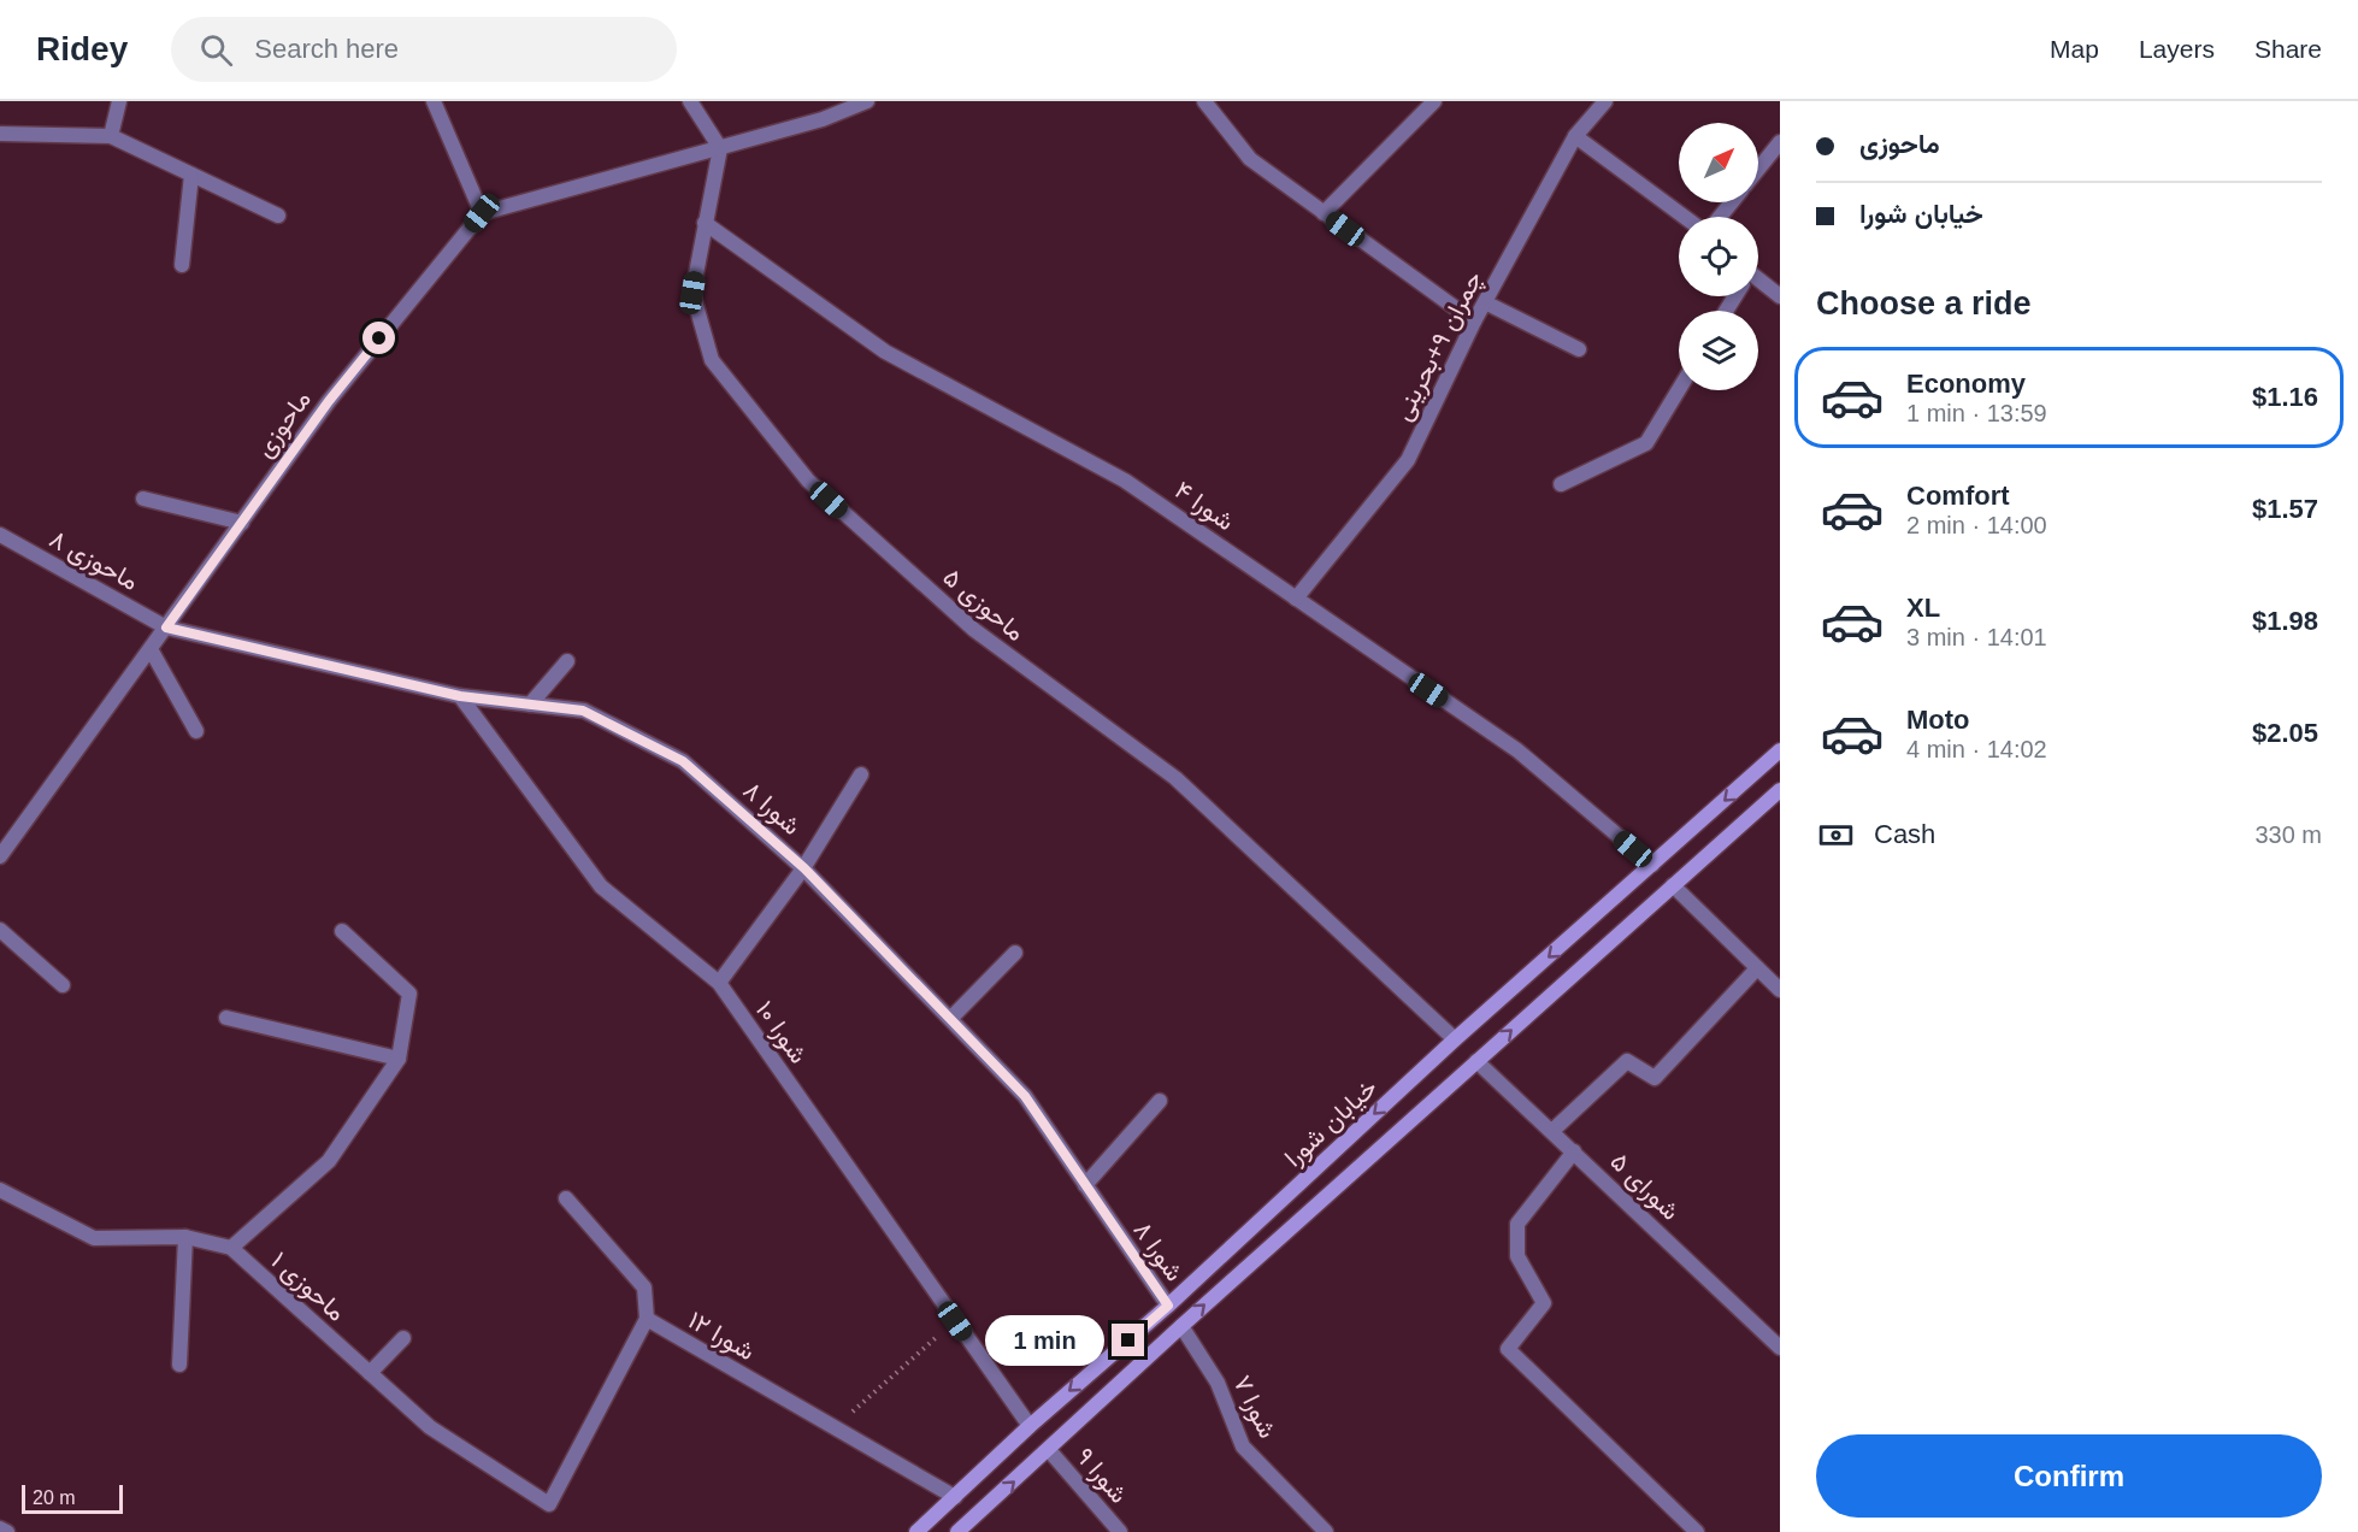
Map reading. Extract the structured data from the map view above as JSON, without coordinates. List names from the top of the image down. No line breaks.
{"streets":{"main road":["خیابان شورا"],"street":["چمران ۹+بحرینی","ماحوزی","شورا ۴","ماحوزی ۸","ماحوزی ۵","شورا ۸","شورا ۱۰","شورای ۵","ماحوزی ۱","شورا ۱۲","شورا ۷","شورا ۹"]},"crossings":[["چمران ۹+بحرینی","شورا ۴"],["ماحوزی","ماحوزی ۸"],["ماحوزی","شورا ۸"],["شورا ۴","ماحوزی ۵"],["شورا ۴","خیابان شورا"],["ماحوزی ۸","شورا ۸"],["ماحوزی ۵","خیابان شورا"],["شورا ۸","شورا ۱۰"],["شورا ۸","خیابان شورا"],["شورا ۱۰","خیابان شورا"],["خیابان شورا","شورای ۵"],["خیابان شورا","شورا ۱۲"],["خیابان شورا","شورا ۷"],["خیابان شورا","شورا ۹"],["ماحوزی ۱","شورا ۱۲"]],"scale_bar":"20 m","north":"top right","page":{"header":"Ridey","search":"Search here","nav":["Map","Layers","Share"],"banner":["ماحوزی","خیابان شورا"],"heading":"Choose a ride","list":[{"name":"Economy","note":"1 min · 13:59","value":"$1.16"},{"name":"Comfort","note":"2 min · 14:00","value":"$1.57"},{"name":"XL","note":"3 min · 14:01","value":"$1.98"},{"name":"Moto","note":"4 min · 14:02","value":"$2.05"}],"pay":["Cash","330 m"],"bubble":"1 min","buttons":"Confirm","scale":"20 m"}}
